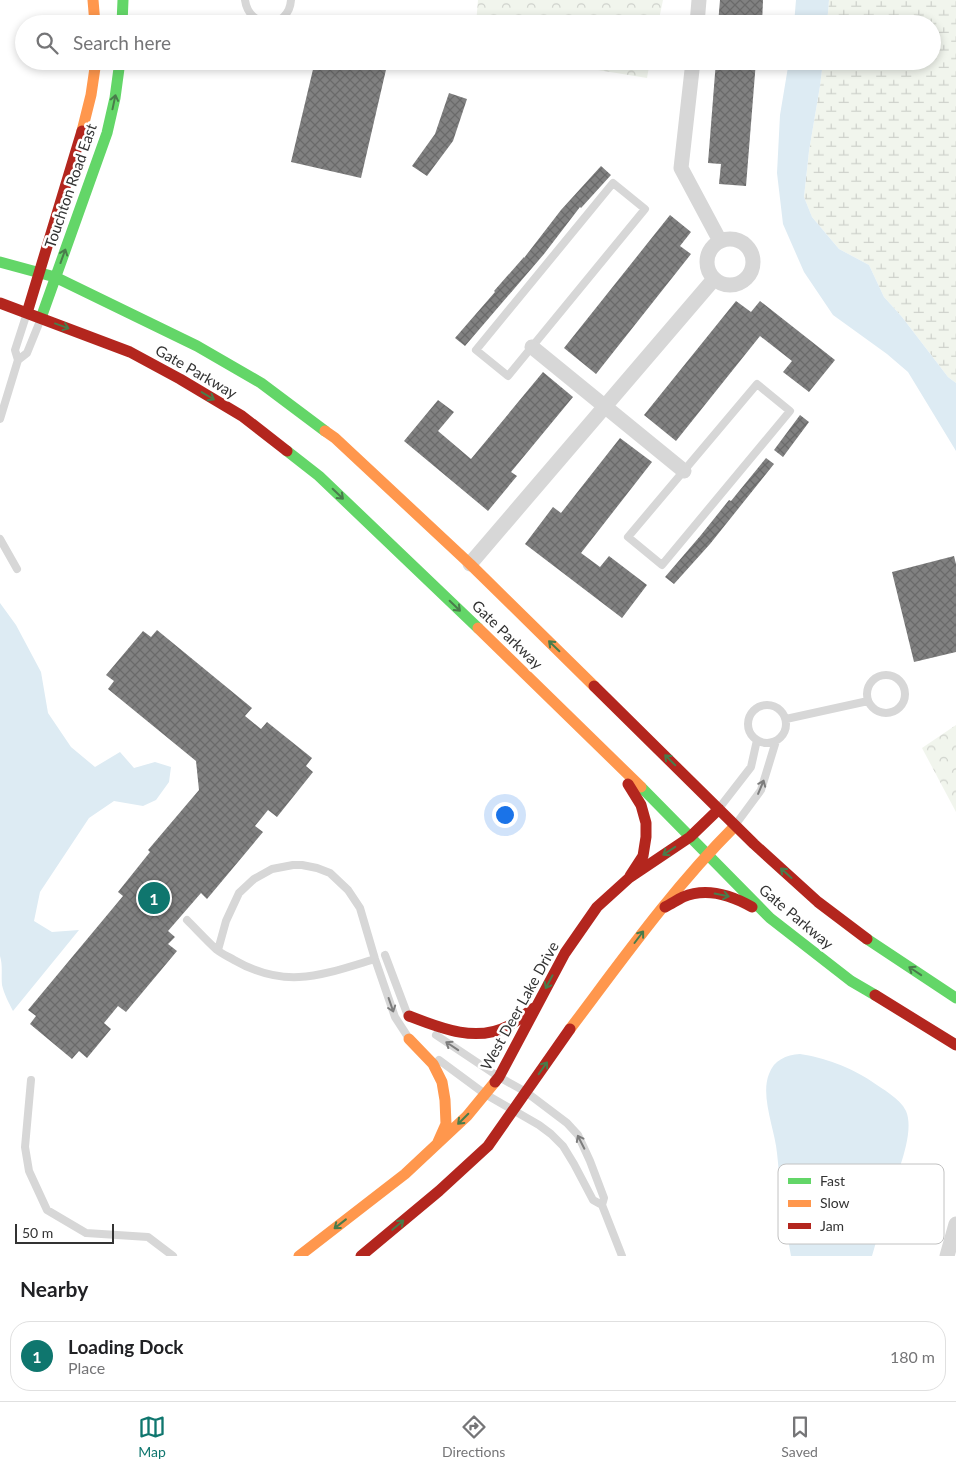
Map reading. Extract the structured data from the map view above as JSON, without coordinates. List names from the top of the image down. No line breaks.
{"streets":{"main road":["Touchton Road East","Gate Parkway","West Deer Lake Drive"]},"crossings":[["Touchton Road East","Gate Parkway"],["Gate Parkway","West Deer Lake Drive"]],"legend":["Fast","Slow","Jam"],"scale_bar":"50 m","page":{"search":"Search here","pins":"1","scale":"50 m","heading":"Nearby","list":[{"mark":"1","name":"Loading Dock","note":"Place","value":"180 m"}],"nav":["Map","Directions","Saved"]}}
